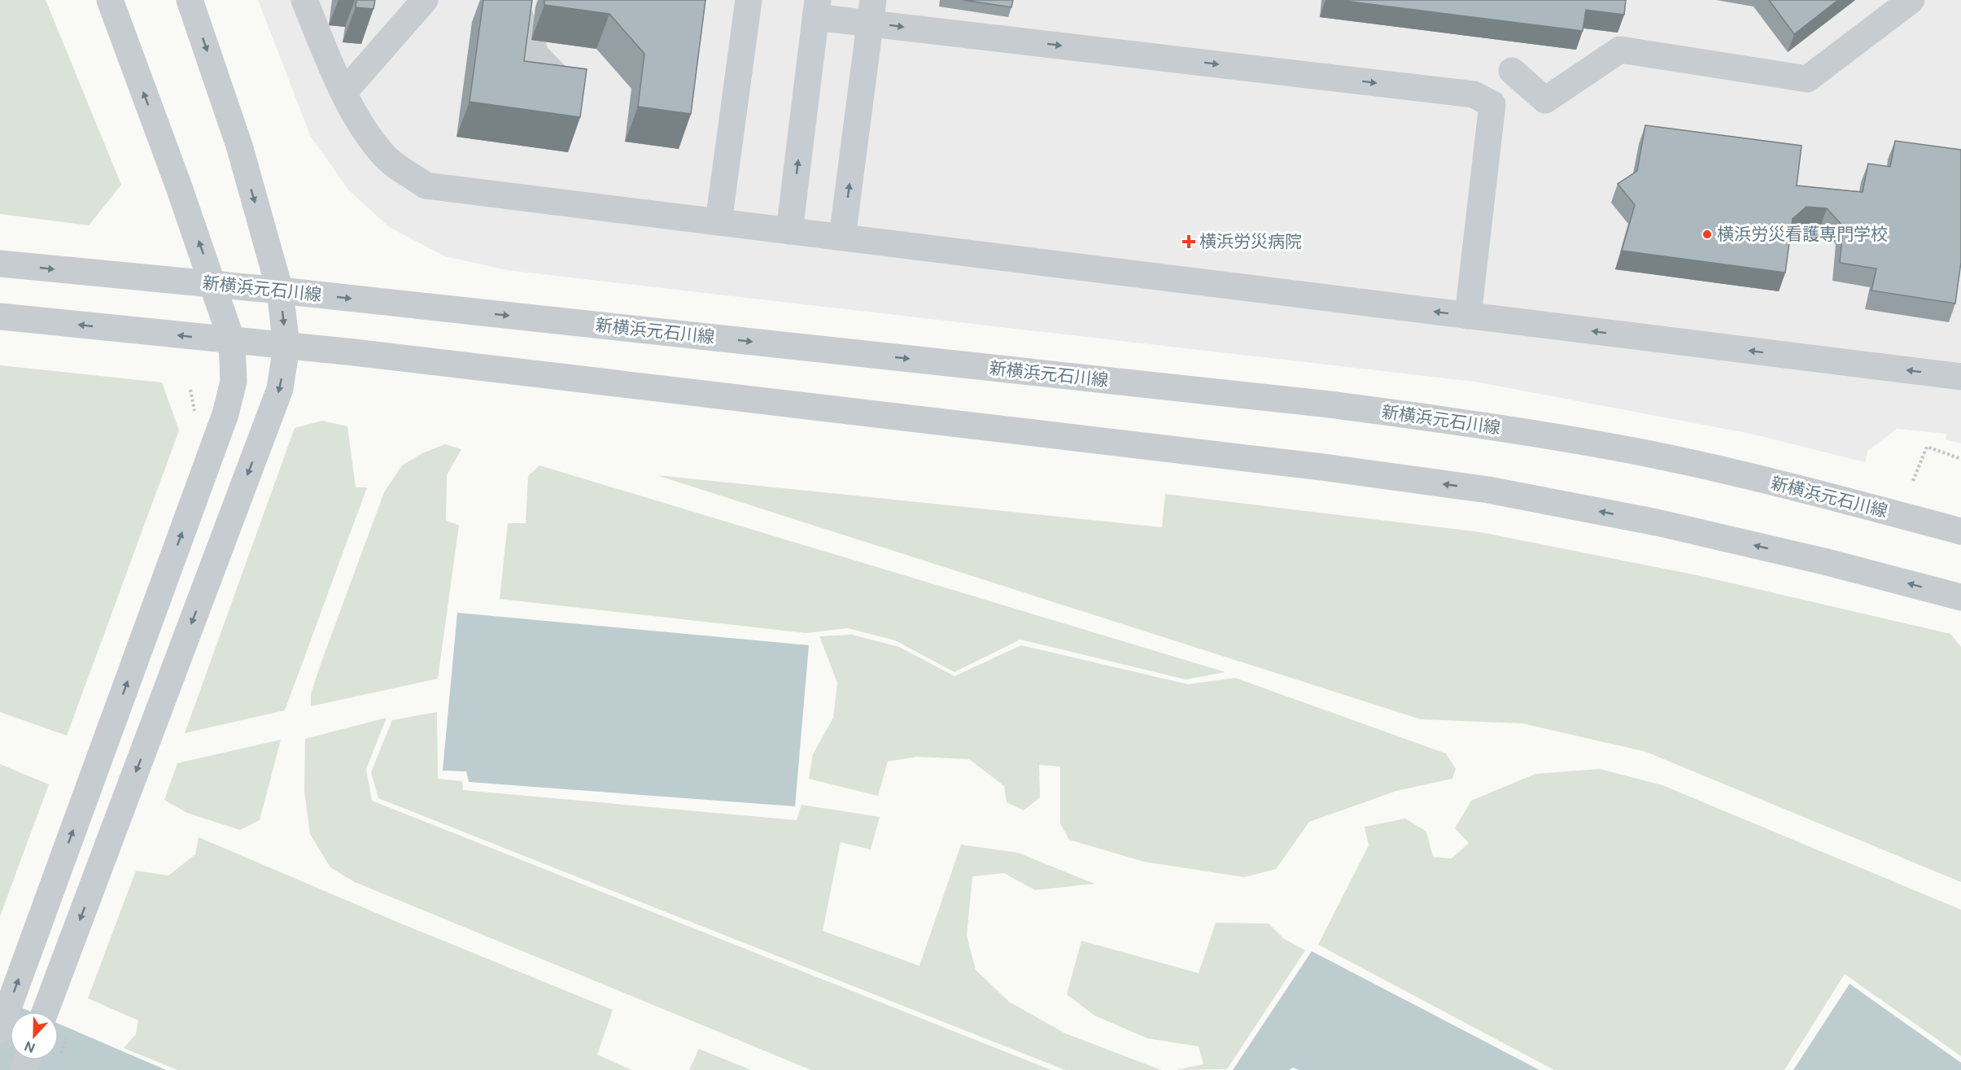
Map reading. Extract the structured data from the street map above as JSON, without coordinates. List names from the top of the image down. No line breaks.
{"streets":{"street":["新横浜元石川線"]},"places":{"other":["横浜労災看護専門学校"],"health":["横浜労災病院"]},"north":"bottom"}
